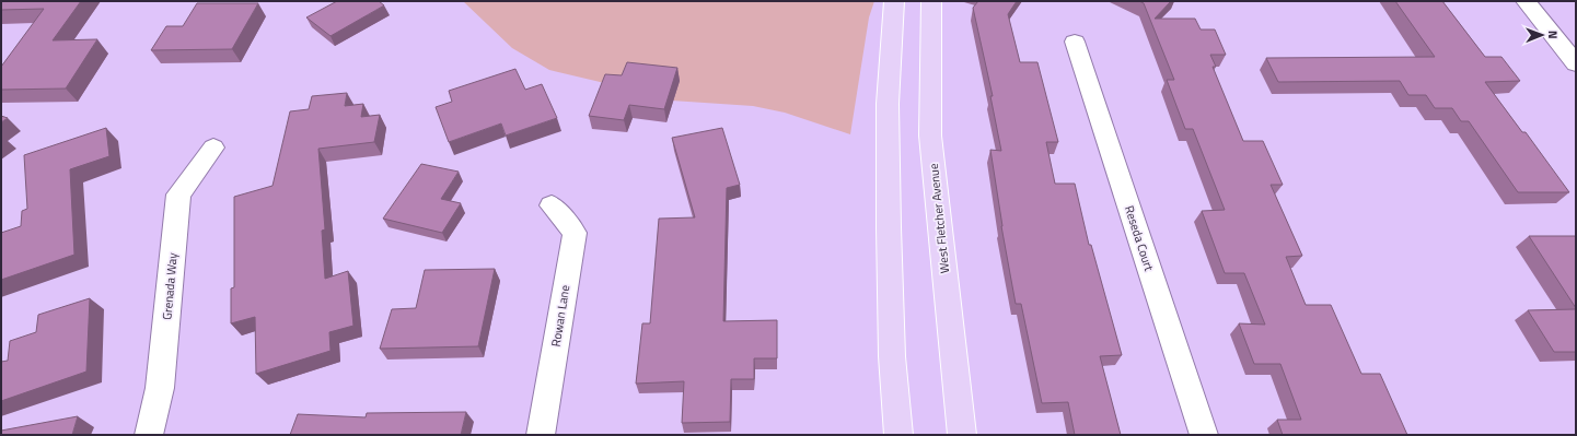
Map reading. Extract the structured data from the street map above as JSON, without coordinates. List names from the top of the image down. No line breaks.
{"streets":{"main road":["West Fletcher Avenue"],"street":["Reseda Court","Grenada Way","Rowan Lane"]},"north":"right"}
